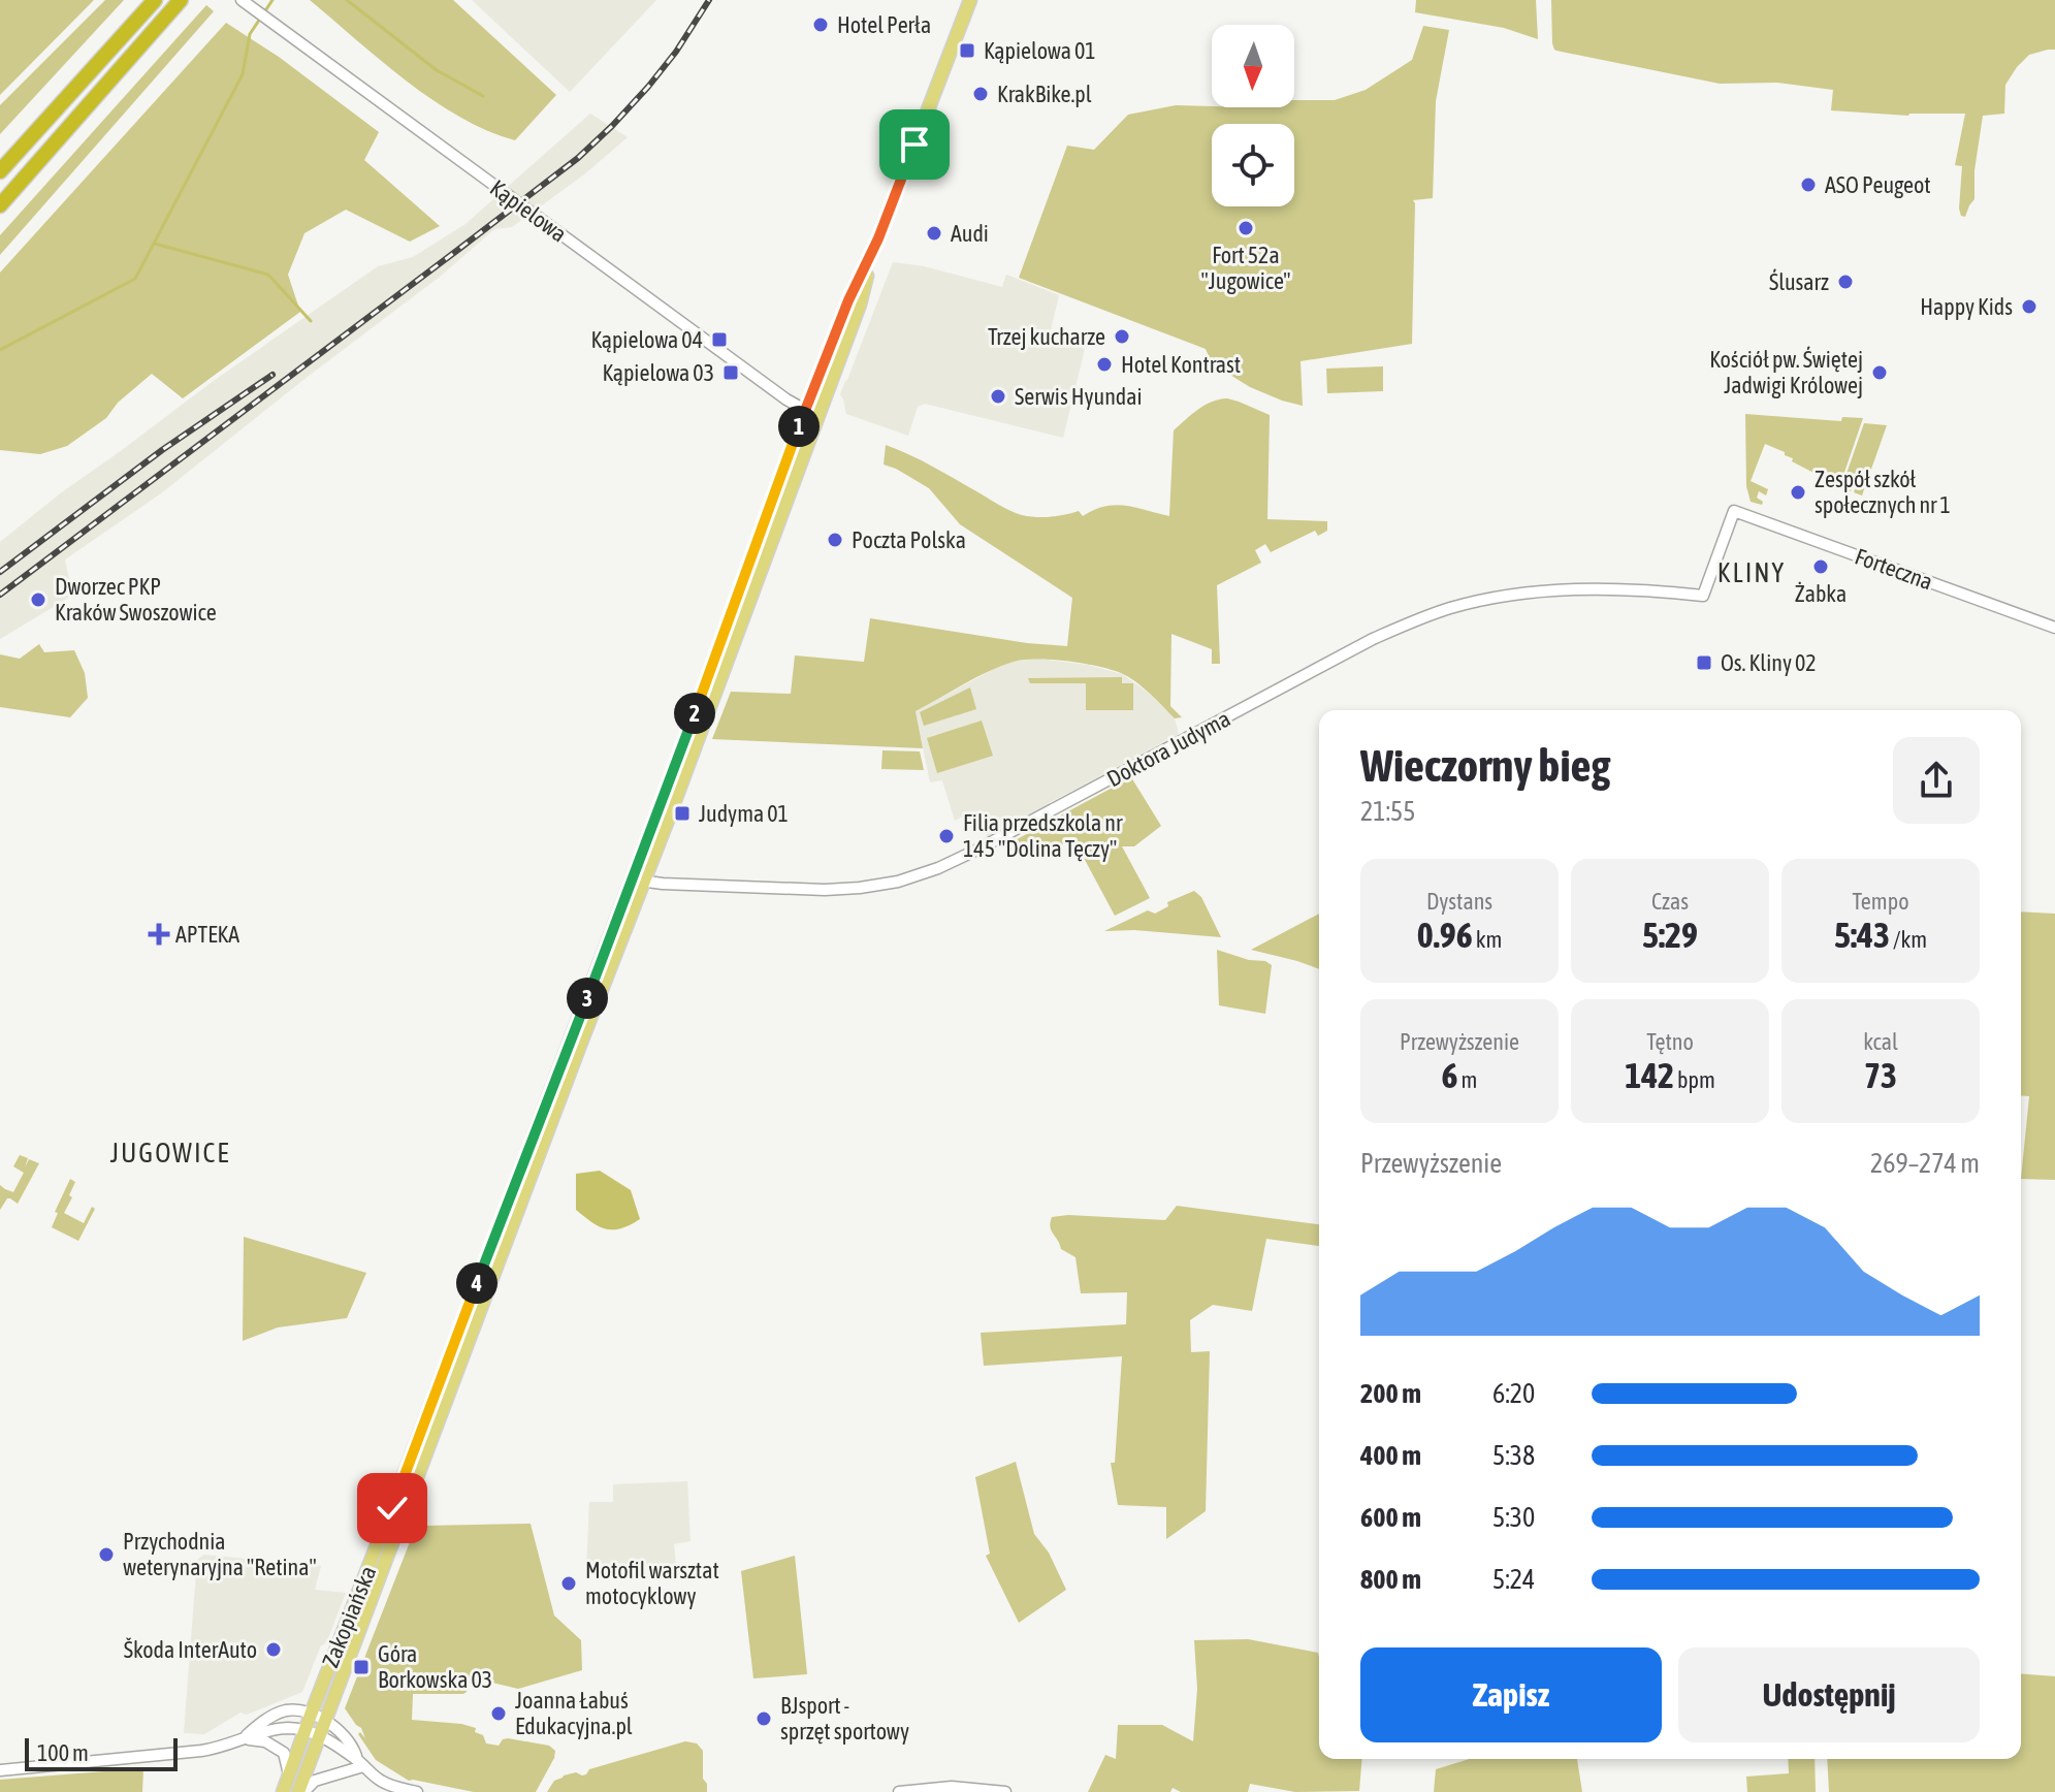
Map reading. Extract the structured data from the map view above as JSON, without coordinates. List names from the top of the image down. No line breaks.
{"streets":{"main road":["Zakopiańska"],"street":["Kąpielowa","Forteczna","Doktora Judyma"]},"crossings":[["Kąpielowa","Zakopiańska"],["Forteczna","Doktora Judyma"],["Doktora Judyma","Zakopiańska"]],"districts":["KLINY","JUGOWICE"],"places":{"other":["Hotel Perła","KrakBike.pl","ASO Peugeot","Fort 52a \"Jugowice\"","Audi","Ślusarz","Happy Kids","Trzej kucharze","Hotel Kontrast","Kościół pw. Świętej Jadwigi Królowej","Serwis Hyundai","Zespół szkół społecznych nr 1","Poczta Polska","Żabka","Dworzec PKP Kraków Swoszowice","Filia przedszkola nr 145 \"Dolina Tęczy\"","Przychodnia weterynaryjna \"Retina\"","Motofil warsztat motocyklowy","Škoda InterAuto","Joanna Łabuś Edukacyjna.pl","BJsport - sprzęt sportowy"],"transit":["Kąpielowa 01","Kąpielowa 04","Kąpielowa 03","Os. Kliny 02","Judyma 01","Góra Borkowska 03"],"health":["APTEKA"]},"scale_bar":"100 m","north":"bottom","page":{"pins":["1","2","3","4"],"heading":["Wieczorny bieg","21:55"],"stats":[["Dystans","0.96 km"],["Czas","5:29"],["Tempo","5:43 /km"],["Przewyższenie","6 m"],["Tętno","142 bpm"],["kcal","73"]],"chart":["Przewyższenie","269–274 m"],"list":[{"name":"200 m","note":"6:20"},{"name":"400 m","note":"5:38"},{"name":"600 m","note":"5:30"},{"name":"800 m","note":"5:24"}],"buttons":["Zapisz","Udostępnij"],"scale":"100 m"}}
